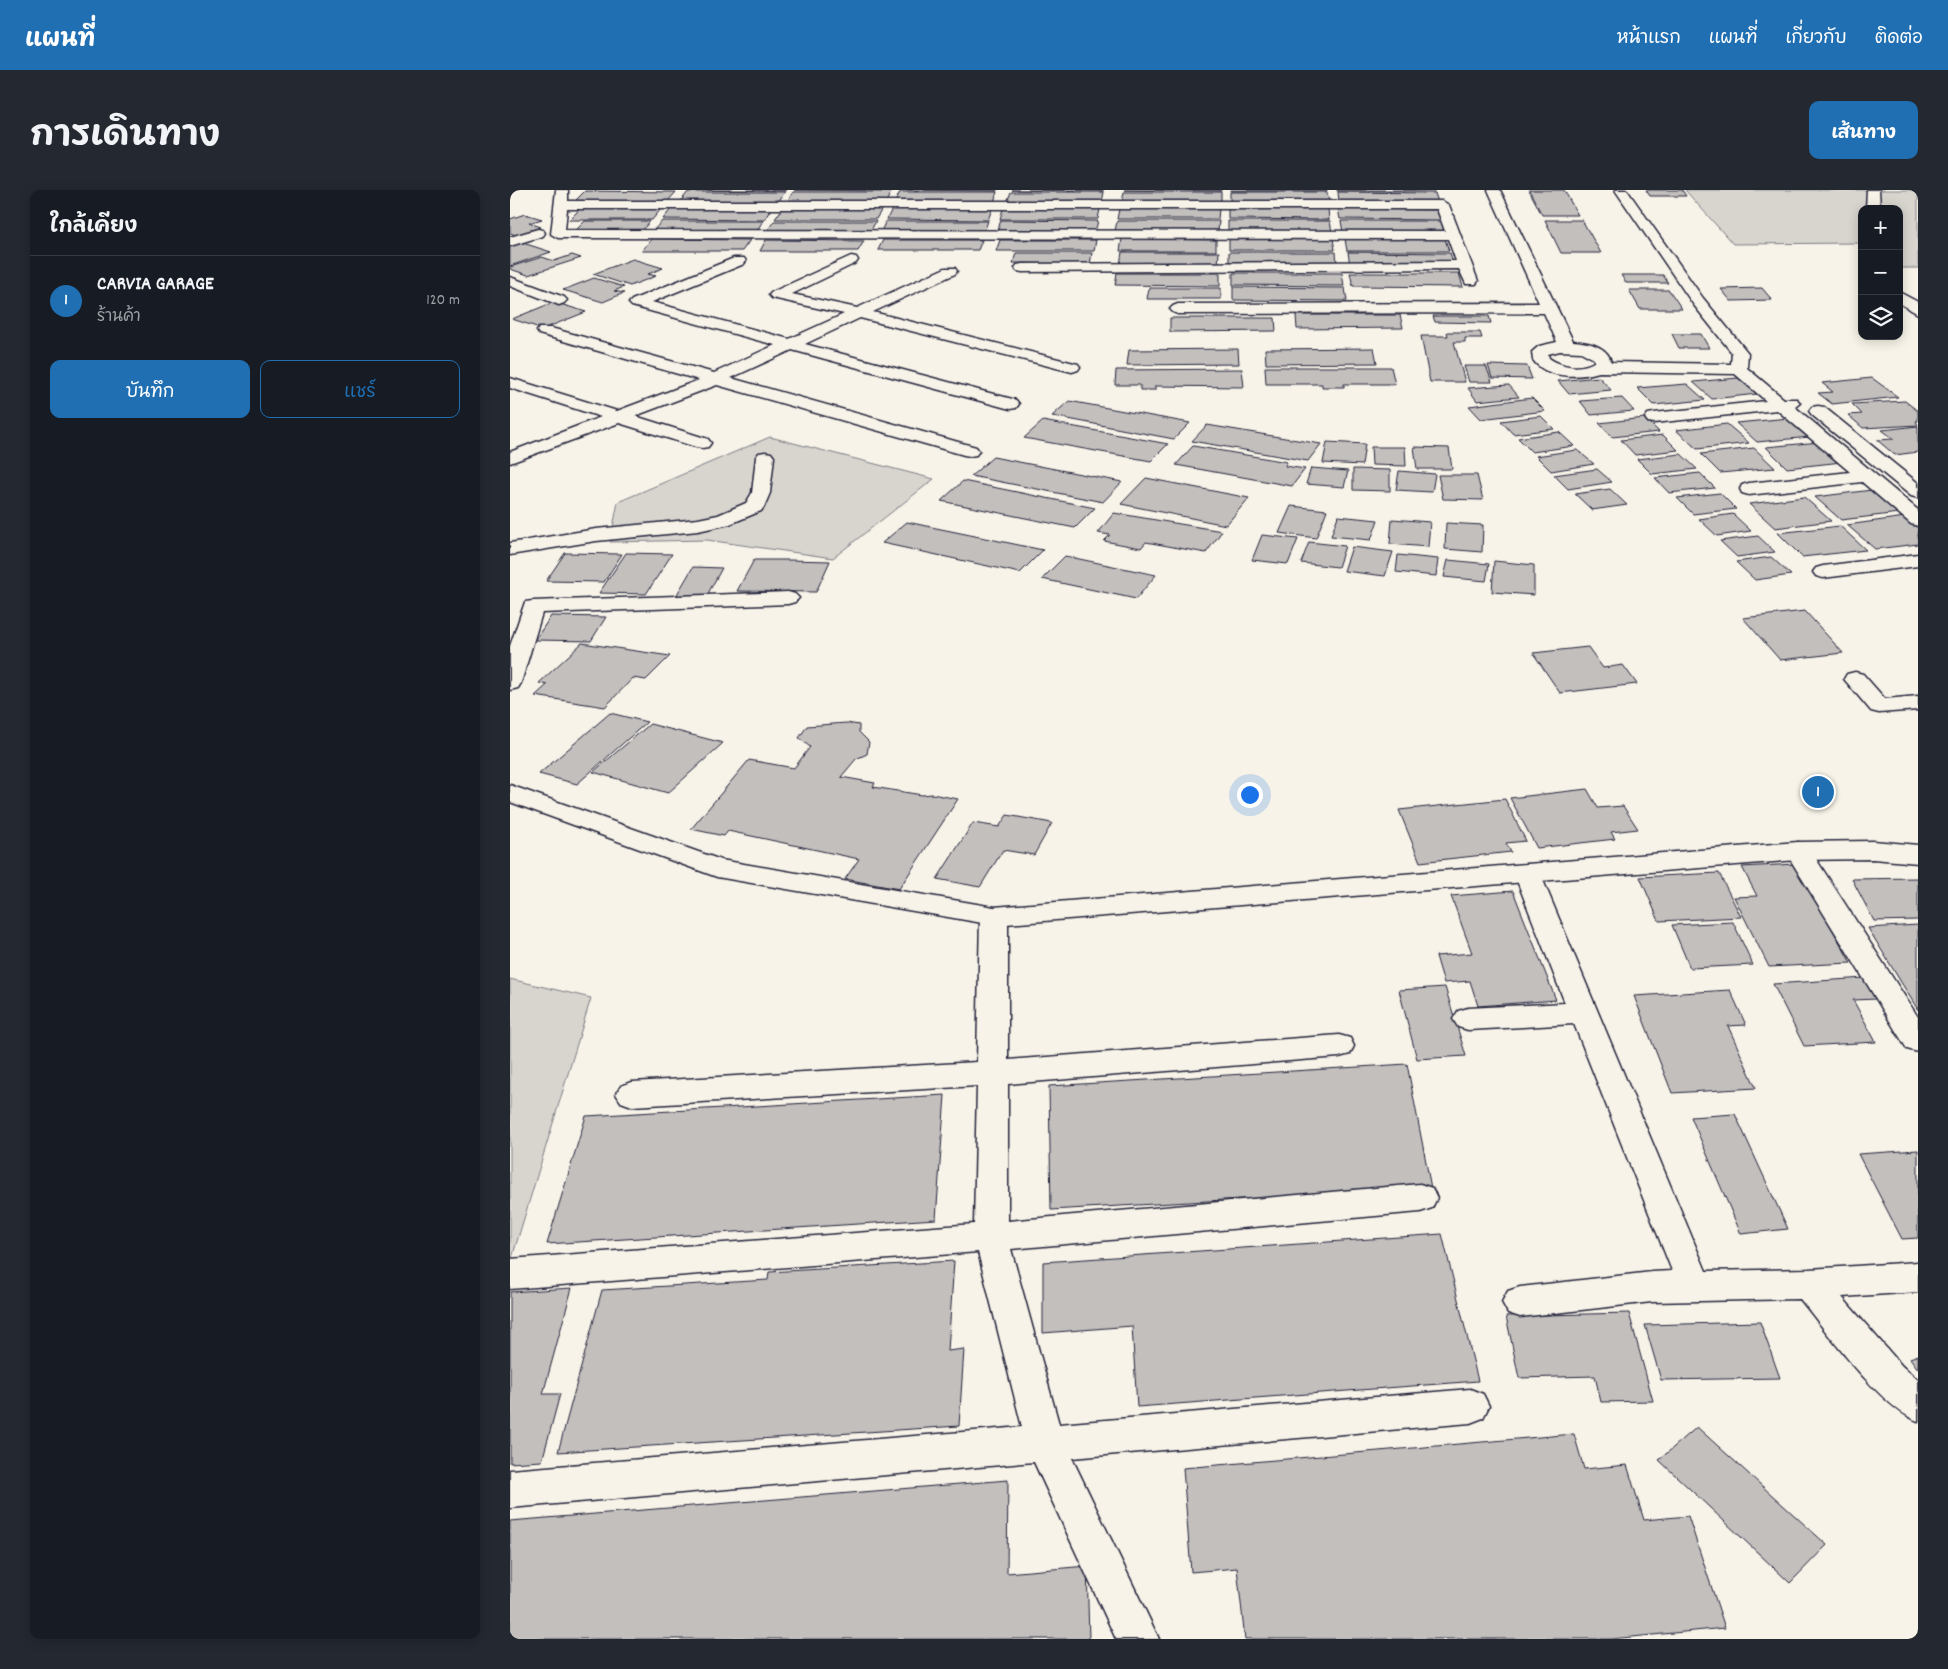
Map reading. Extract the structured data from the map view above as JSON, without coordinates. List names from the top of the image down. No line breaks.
{"page":{"header":"แผนที่","nav":["หน้าแรก","แผนที่","เกี่ยวกับ","ติดต่อ"],"title":"การเดินทาง","buttons":["เส้นทาง",["บันทึก","แชร์"]],"heading":"ใกล้เคียง","map_buttons":["+","−"],"list":[{"mark":"1","name":"CARVIA GARAGE","note":"ร้านค้า","value":"120 m"}],"pins":"1"}}
